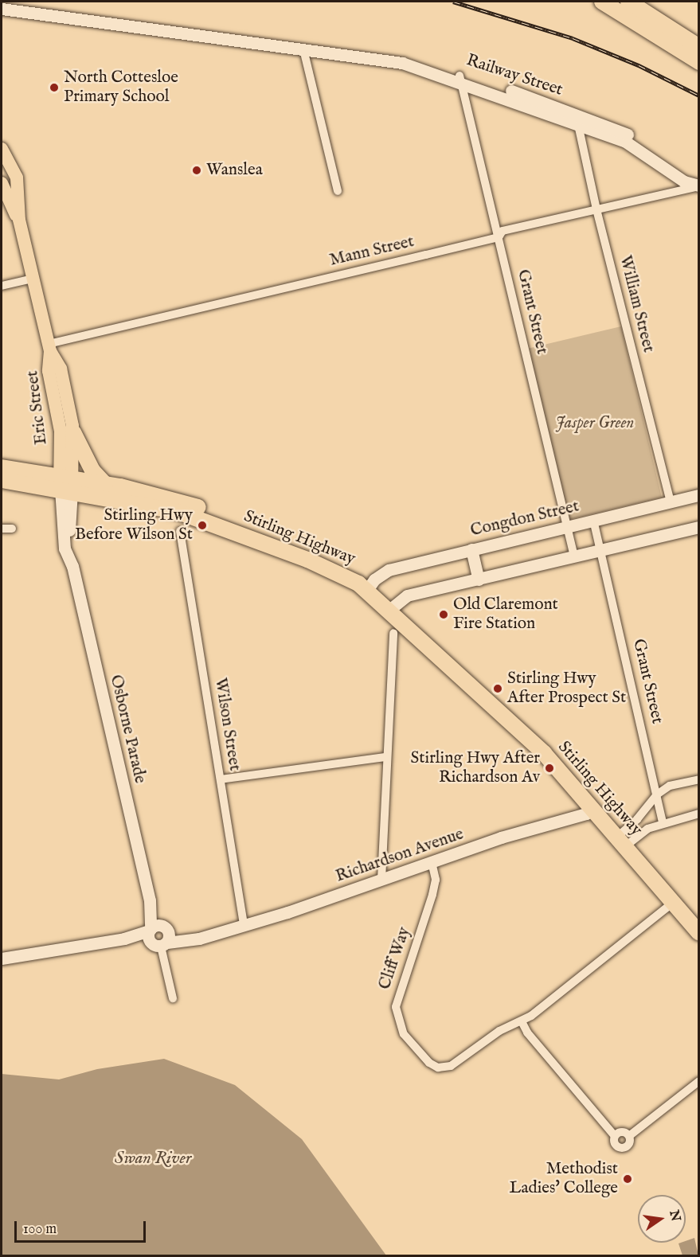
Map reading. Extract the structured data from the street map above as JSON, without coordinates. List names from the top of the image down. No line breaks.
{"streets":{"highway":["Stirling Highway"],"main road":["Eric Street"],"street":["Railway Street","Mann Street","William Street","Grant Street","Congdon Street","Wilson Street","Osborne Parade","Richardson Avenue","Cliff Way"]},"crossings":[["Railway Street","Mann Street"],["Railway Street","William Street"],["Railway Street","Grant Street"],["Mann Street","William Street"],["Mann Street","Grant Street"],["Mann Street","Eric Street"],["William Street","Congdon Street"],["Grant Street","Congdon Street"],["Eric Street","Stirling Highway"],["Eric Street","Osborne Parade"],["Congdon Street","Stirling Highway"],["Stirling Highway","Osborne Parade"],["Stirling Highway","Richardson Avenue"],["Wilson Street","Richardson Avenue"],["Osborne Parade","Richardson Avenue"],["Richardson Avenue","Cliff Way"]],"water":["Swan River"],"parks":["Jasper Green"],"places":["North Cottesloe Primary School","Wanslea","Stirling Hwy Before Wilson St","Old Claremont Fire Station","Stirling Hwy After Prospect St","Stirling Hwy After Richardson Av","Methodist Ladies' College"],"scale_bar":"100 m","north":"right"}
